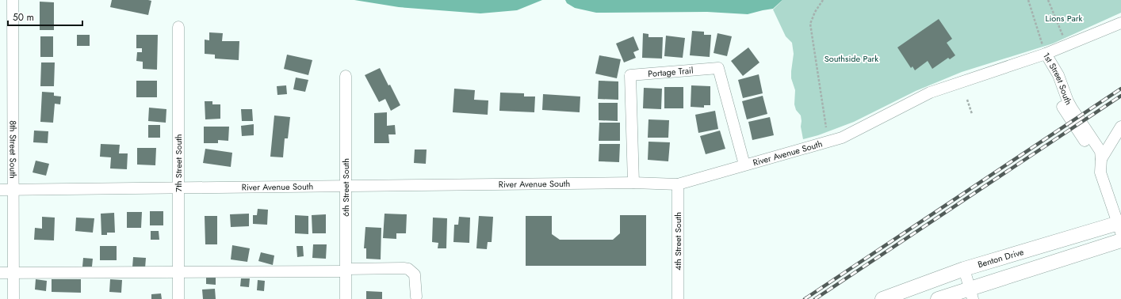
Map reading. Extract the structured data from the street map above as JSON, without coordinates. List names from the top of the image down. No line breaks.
{"streets":{"main road":["Benton Drive"],"street":["Portage Trail","1st Street South","8th Street South","River Avenue South","7th Street South","6th Street South","4th Street South"]},"crossings":[["Portage Trail","River Avenue South"],["1st Street South","River Avenue South"],["8th Street South","River Avenue South"],["River Avenue South","7th Street South"],["River Avenue South","6th Street South"],["River Avenue South","4th Street South"]],"parks":["Lions Park","Southside Park"],"scale_bar":"50 m"}
